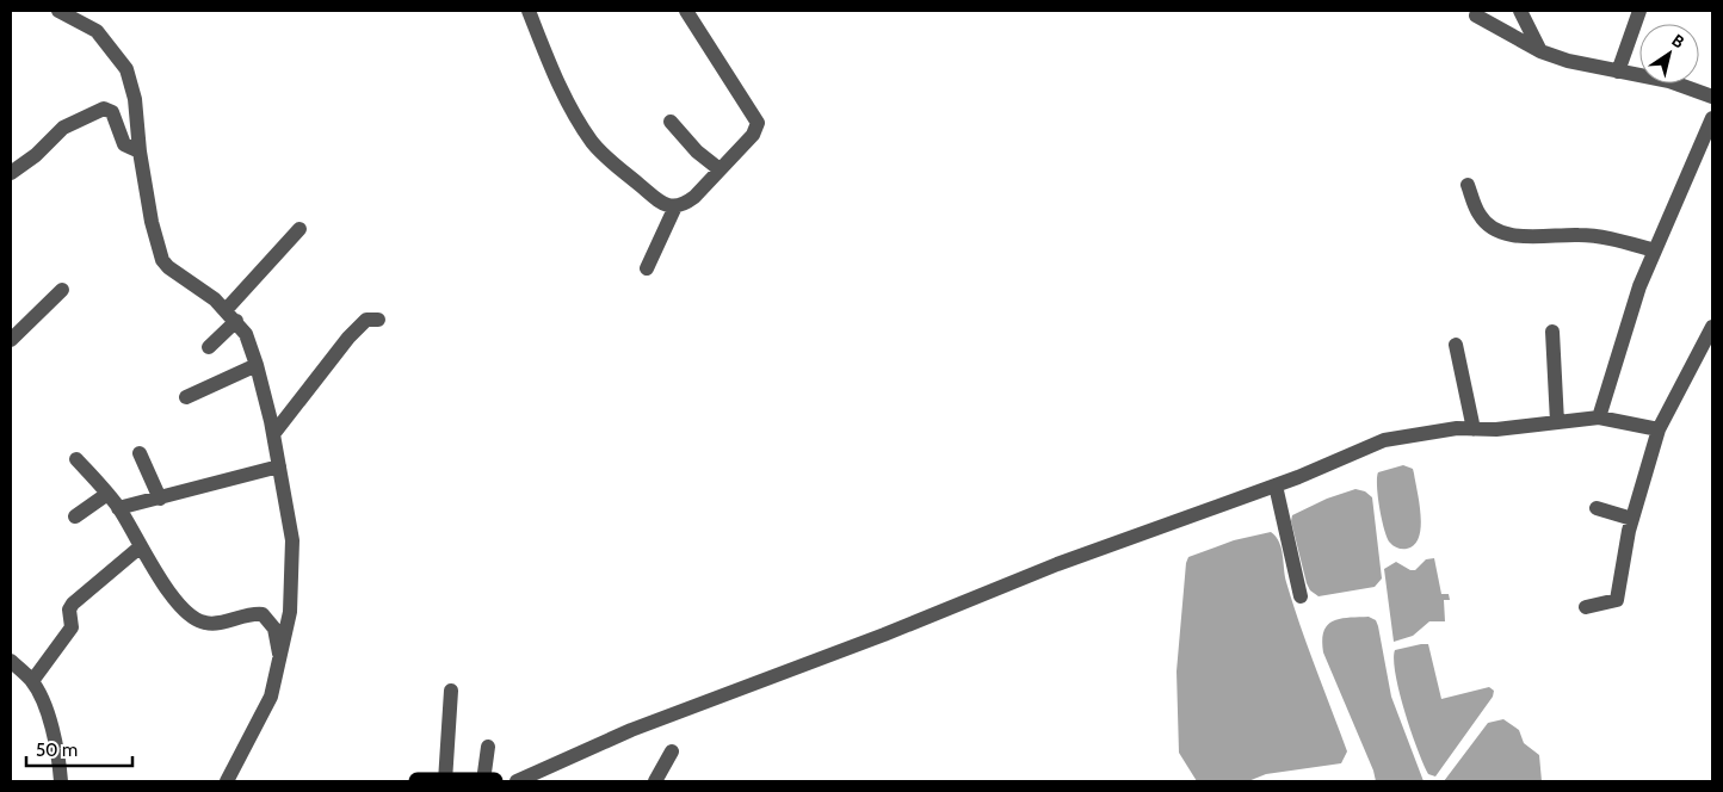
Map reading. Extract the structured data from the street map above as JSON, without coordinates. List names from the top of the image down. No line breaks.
{"scale_bar":"50 m","north":"top right"}
